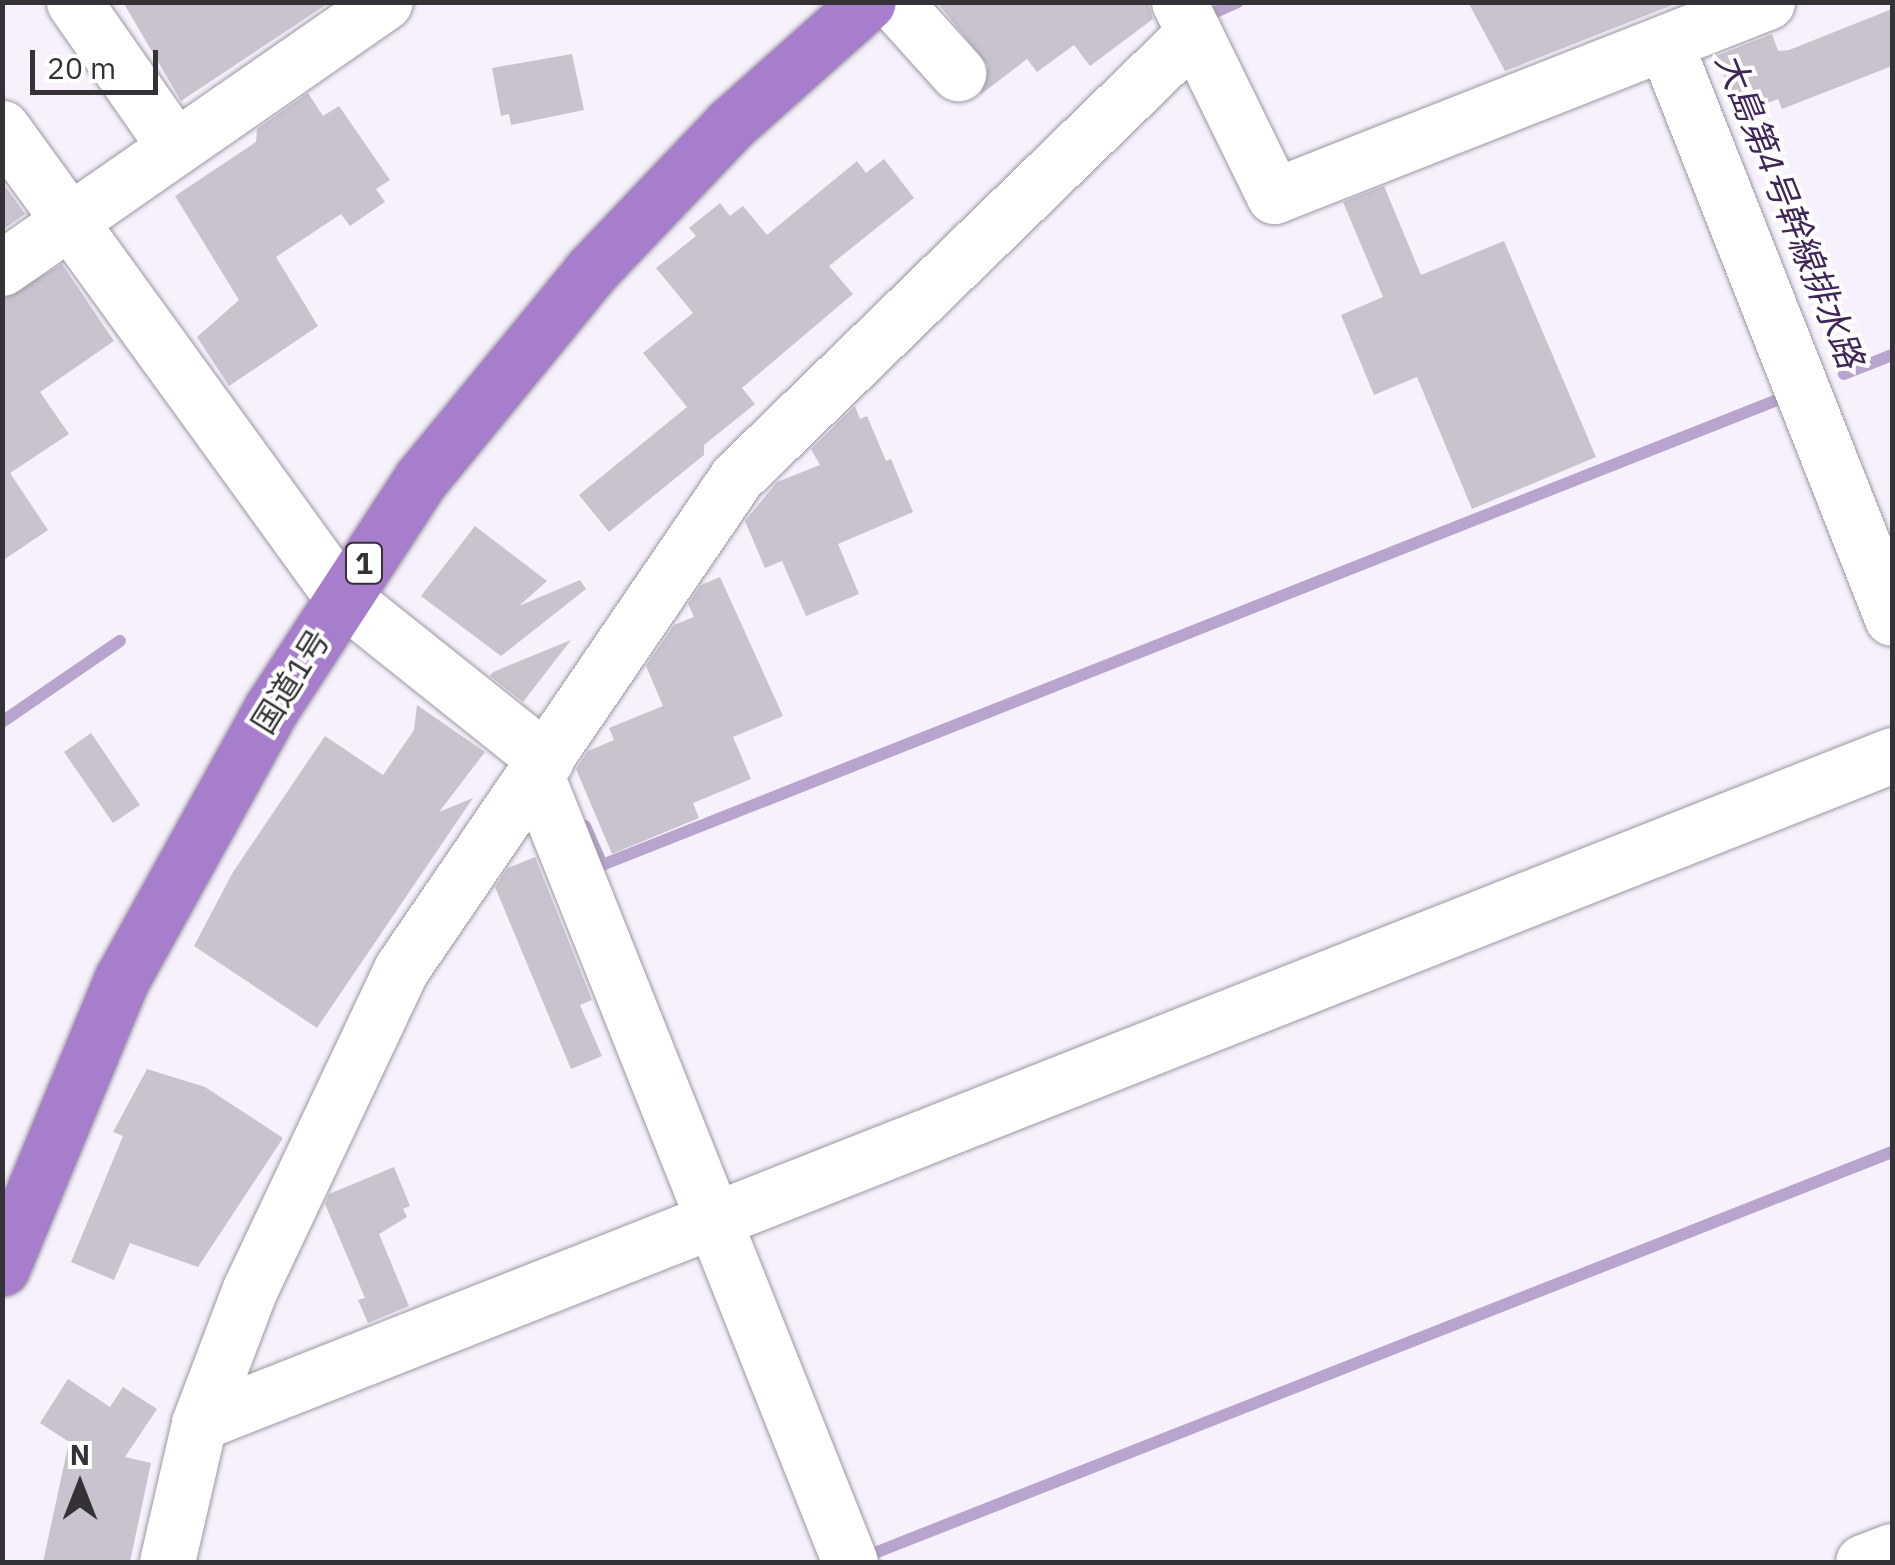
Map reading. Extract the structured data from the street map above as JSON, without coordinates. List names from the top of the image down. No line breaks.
{"streets":{"highway":["1","国道1号"]},"water":["大島第4号幹線排水路"],"scale_bar":"20 m","north":"top"}
